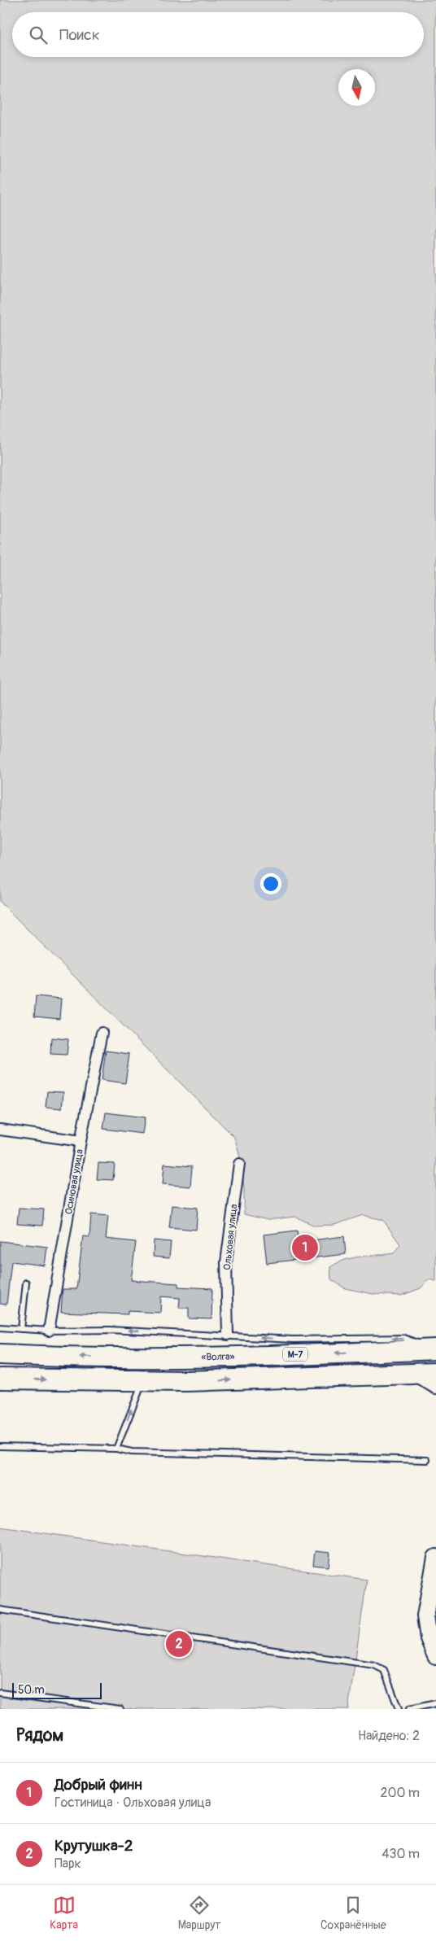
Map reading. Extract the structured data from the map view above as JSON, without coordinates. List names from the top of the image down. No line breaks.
{"streets":{"highway":["М-7","«Волга»"],"street":["Осиновая улица","Ольховая улица"]},"scale_bar":"50 m","north":"bottom","page":{"search":"Поиск","pins":["1","2"],"scale":"50 m","heading":["Рядом","Найдено: 2"],"list":[{"mark":"1","name":"Добрый финн","note":"Гостиница · Ольховая улица","value":"200 m"},{"mark":"2","name":"Крутушка-2","note":"Парк","value":"430 m"}],"nav":["Карта","Маршрут","Сохранённые"]}}
